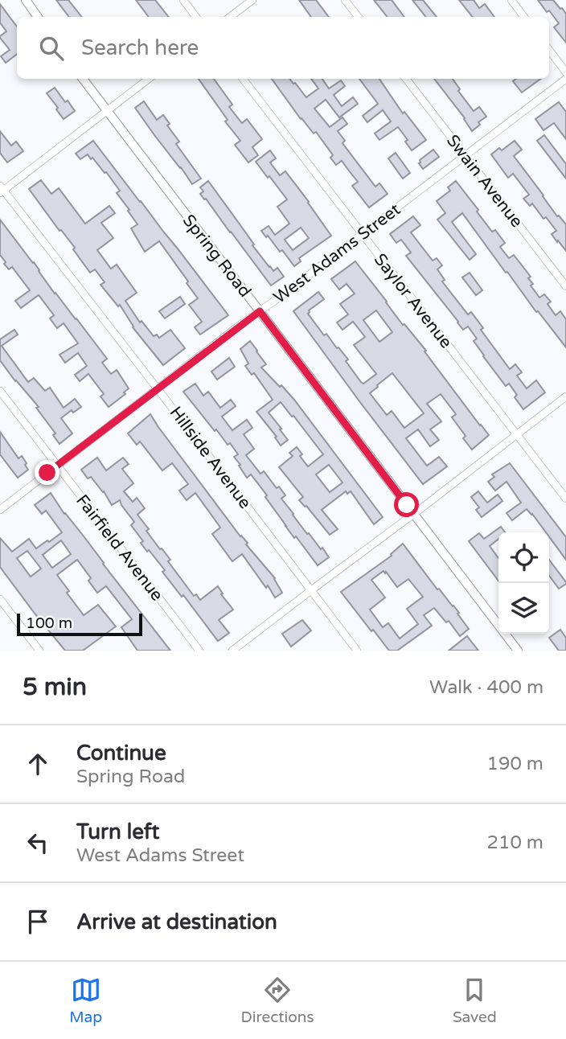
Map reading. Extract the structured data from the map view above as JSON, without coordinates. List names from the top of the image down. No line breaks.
{"streets":{"street":["Swain Avenue","West Adams Street","Spring Road","Saylor Avenue","Hillside Avenue","Fairfield Avenue"]},"crossings":[["Swain Avenue","West Adams Street"],["West Adams Street","Spring Road"],["West Adams Street","Saylor Avenue"],["West Adams Street","Hillside Avenue"],["West Adams Street","Fairfield Avenue"]],"scale_bar":"100 m","page":{"search":"Search here","scale":"100 m","heading":["5 min","Walk · 400 m"],"list":[["Continue","Spring Road","190 m"],["Turn left","West Adams Street","210 m"],"Arrive at destination"],"nav":["Map","Directions","Saved"]}}
